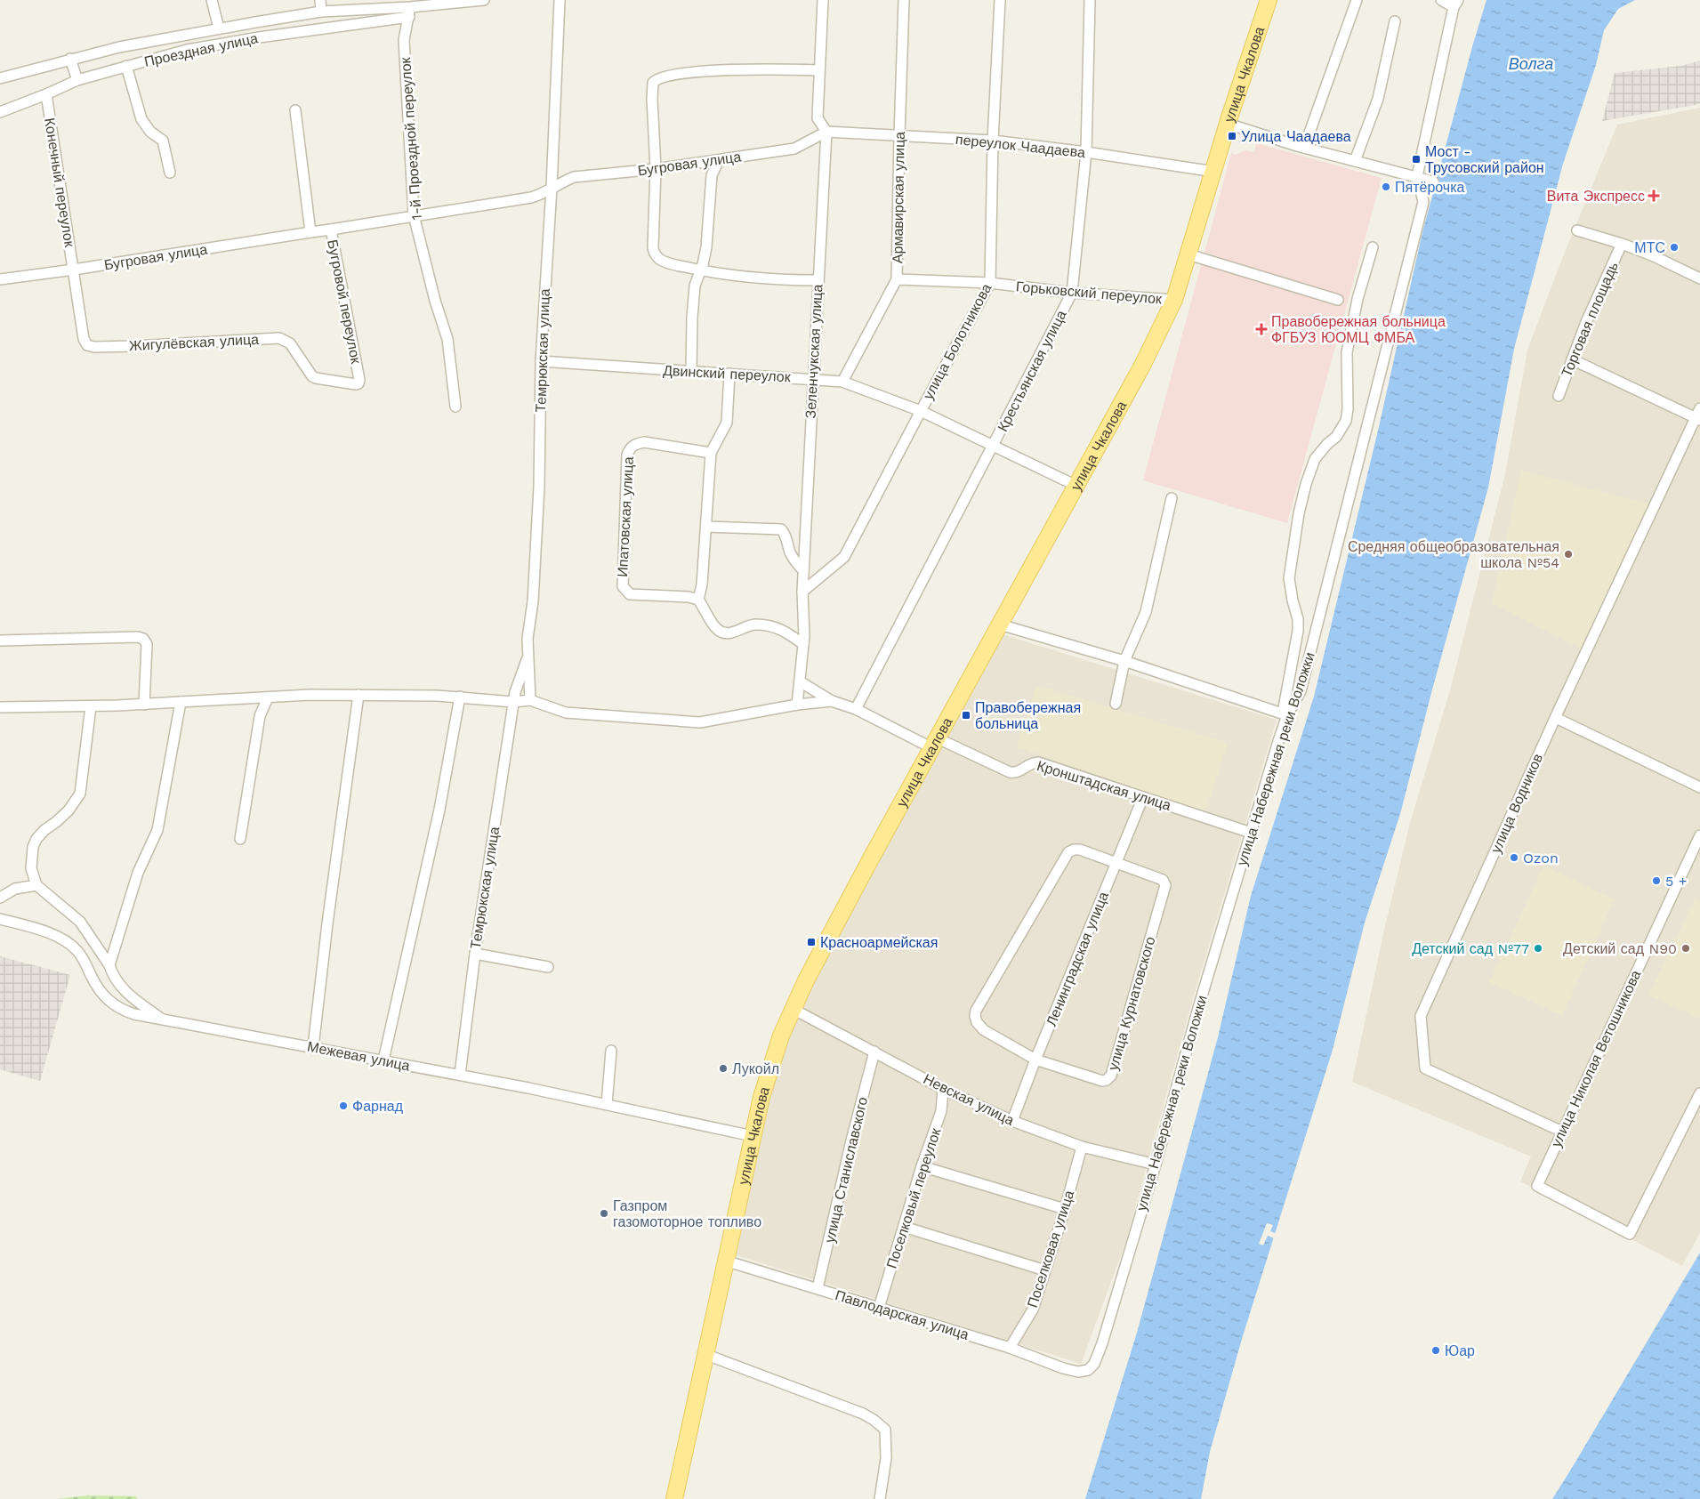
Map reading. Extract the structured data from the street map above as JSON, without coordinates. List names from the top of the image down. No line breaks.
{"streets":{"main road":["улица Чкалова"],"street":["Проездная улица","1-й Проездной переулок","переулок Чаадаева","Бугровая улица","Конечный переулок","Армавирская улица","Горьковский переулок","Бугровой переулок","Торговая площадь","улица Болотникова","Жигулёвская улица","Темрюкская улица","Зеленчукская улица","Крестьянская улица","Двинский переулок","Ипатовская улица","улица Набережная реки Воложки","Кронштадская улица","улица Водников","Ленинградская улица","улица Курнатовского","Межевая улица","улица Николая Ветошникова","Невская улица","улица Станиславского","Поселковый переулок","Поселковая улица","Павлодарская улица"]},"crossings":[["Проездная улица","1-й Проездной переулок"],["Проездная улица","Конечный переулок"],["улица Чкалова","переулок Чаадаева"],["улица Чкалова","Горьковский переулок"],["улица Чкалова","Двинский переулок"],["улица Чкалова","Кронштадская улица"],["улица Чкалова","Межевая улица"],["улица Чкалова","Невская улица"],["улица Чкалова","Павлодарская улица"],["1-й Проездной переулок","Бугровая улица"],["переулок Чаадаева","Бугровая улица"],["переулок Чаадаева","Армавирская улица"],["переулок Чаадаева","улица Болотникова"],["переулок Чаадаева","Зеленчукская улица"],["переулок Чаадаева","Крестьянская улица"],["Бугровая улица","Конечный переулок"],["Бугровая улица","Бугровой переулок"],["Бугровая улица","Жигулёвская улица"],["Бугровая улица","Темрюкская улица"],["Бугровая улица","Зеленчукская улица"],["Конечный переулок","Жигулёвская улица"],["Армавирская улица","Горьковский переулок"],["Армавирская улица","Двинский переулок"],["Горьковский переулок","улица Болотникова"],["Горьковский переулок","Крестьянская улица"],["Бугровой переулок","Жигулёвская улица"],["улица Болотникова","Зеленчукская улица"],["улица Болотникова","Двинский переулок"],["Темрюкская улица","Двинский переулок"],["Темрюкская улица","Межевая улица"],["Зеленчукская улица","Двинский переулок"],["Зеленчукская улица","Кронштадская улица"],["Крестьянская улица","Двинский переулок"],["Крестьянская улица","Кронштадская улица"],["улица Набережная реки Воложки","Кронштадская улица"],["улица Набережная реки Воложки","Невская улица"],["улица Набережная реки Воложки","Павлодарская улица"],["Кронштадская улица","Ленинградская улица"],["улица Водников","улица Николая Ветошникова"],["Ленинградская улица","улица Курнатовского"],["Ленинградская улица","Невская улица"],["Невская улица","улица Станиславского"],["Невская улица","Поселковый переулок"],["Невская улица","Поселковая улица"],["улица Станиславского","Павлодарская улица"],["Поселковый переулок","Павлодарская улица"],["Поселковая улица","Павлодарская улица"]],"water":["Волга"],"places":{"transit":["Улица Чаадаева","Мост - Трусовский район","Правобережная больница","Красноармейская"],"other":["Пятёрочка","МТС","Средняя общеобразовательная школа №54","Ozon","5 +","Детский сад №77","Детский сад N90","Лукойл","Фарнад","Газпром газомоторное топливо","Юар"],"health":["Вита Экспресс","Правобережная больница ФГБУЗ ЮОМЦ ФМБА"]}}
